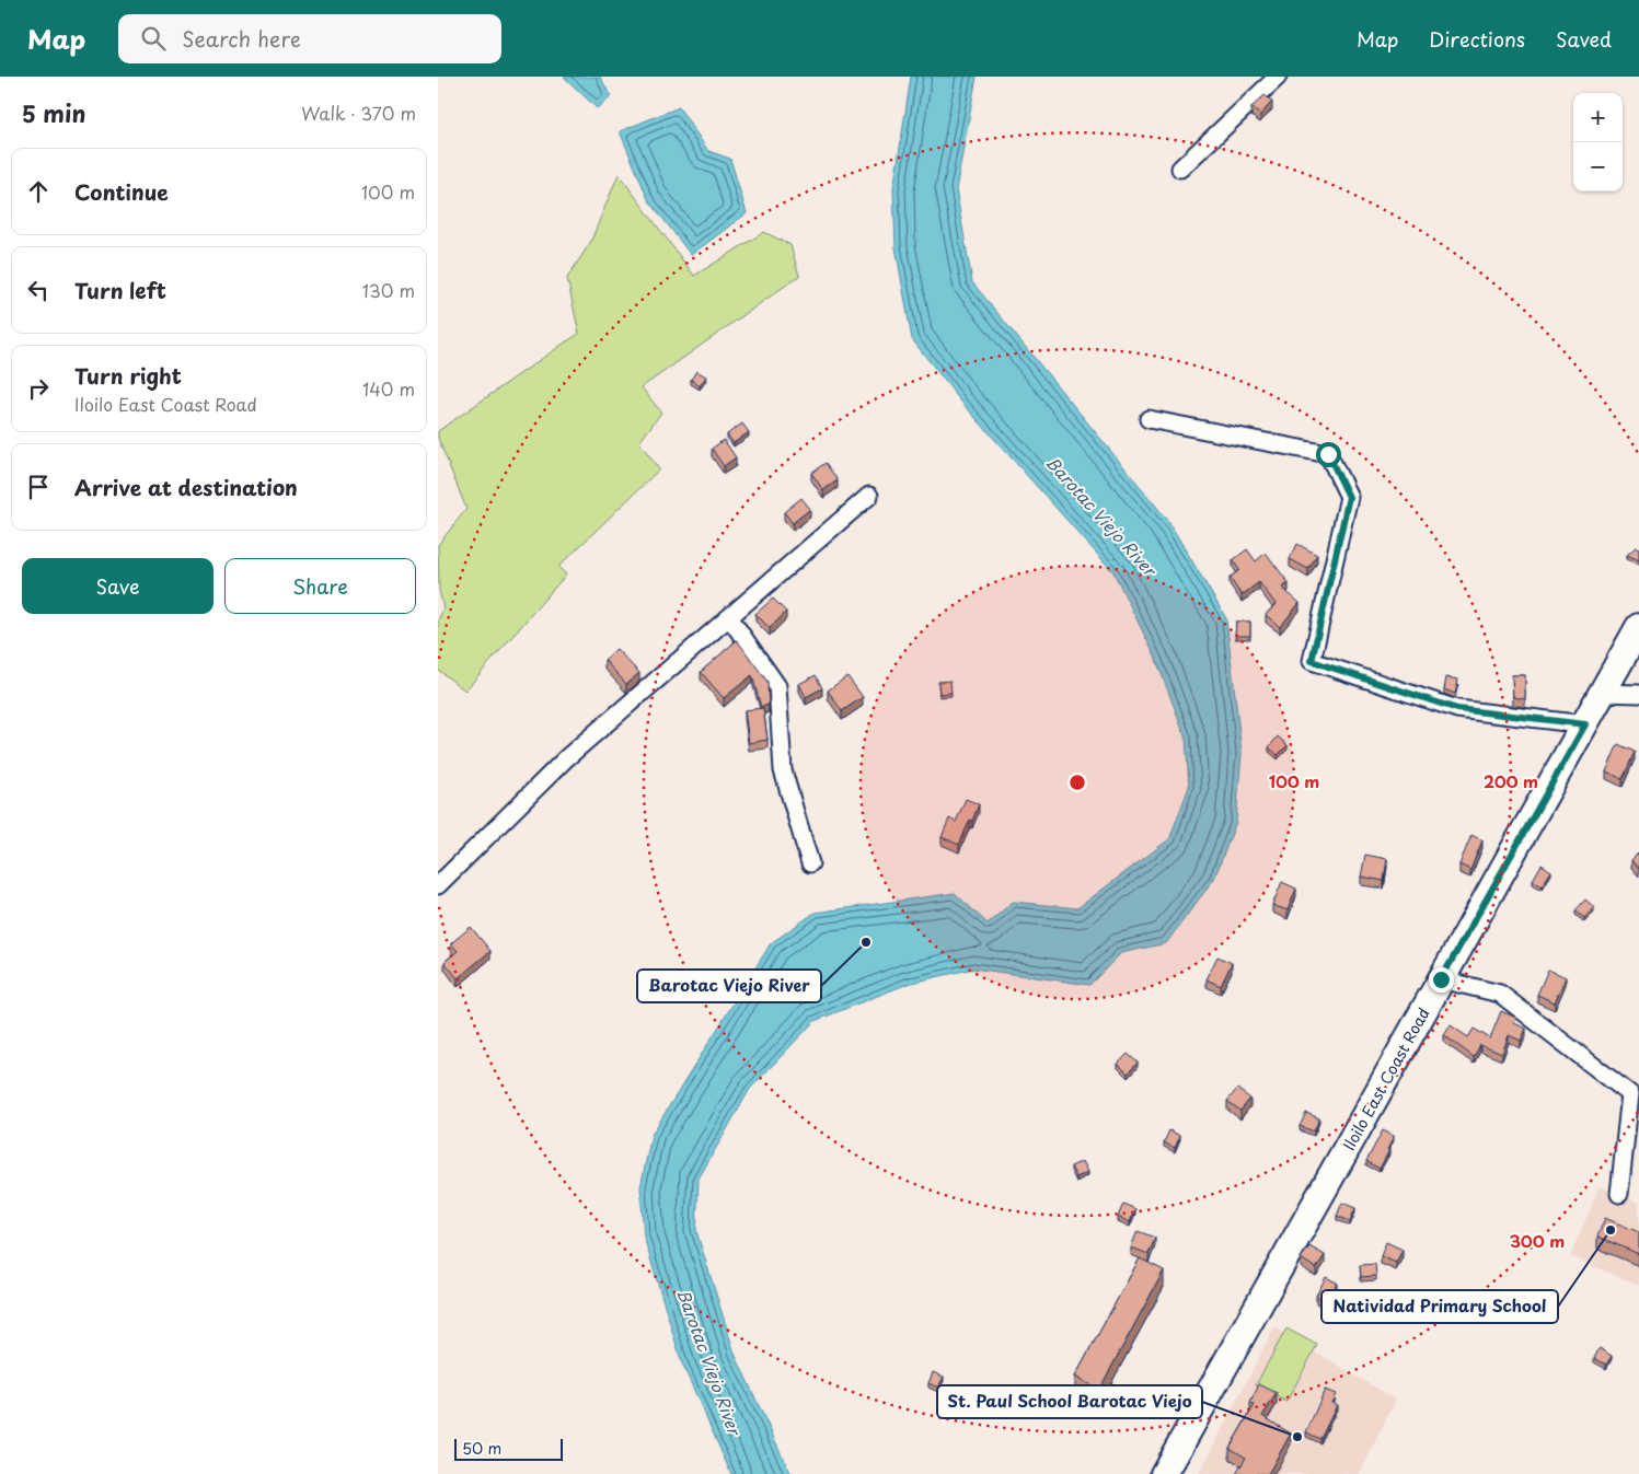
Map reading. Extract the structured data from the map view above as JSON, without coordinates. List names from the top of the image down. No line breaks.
{"streets":{"main road":["Iloilo East Coast Road"]},"water":["Barotac Viejo River"],"places":["Barotac Viejo River","Natividad Primary School","St. Paul School Barotac Viejo"],"scale_bar":"50 m","page":{"header":"Map","search":"Search here","nav":["Map","Directions","Saved"],"heading":["5 min","Walk · 370 m"],"map_buttons":["+","−"],"list":[["Continue","100 m"],["Turn left","130 m"],["Turn right","Iloilo East Coast Road","140 m"],"Arrive at destination"],"buttons":["Save","Share"],"scale":"50 m"},"rings":["100 m","200 m","300 m"]}
